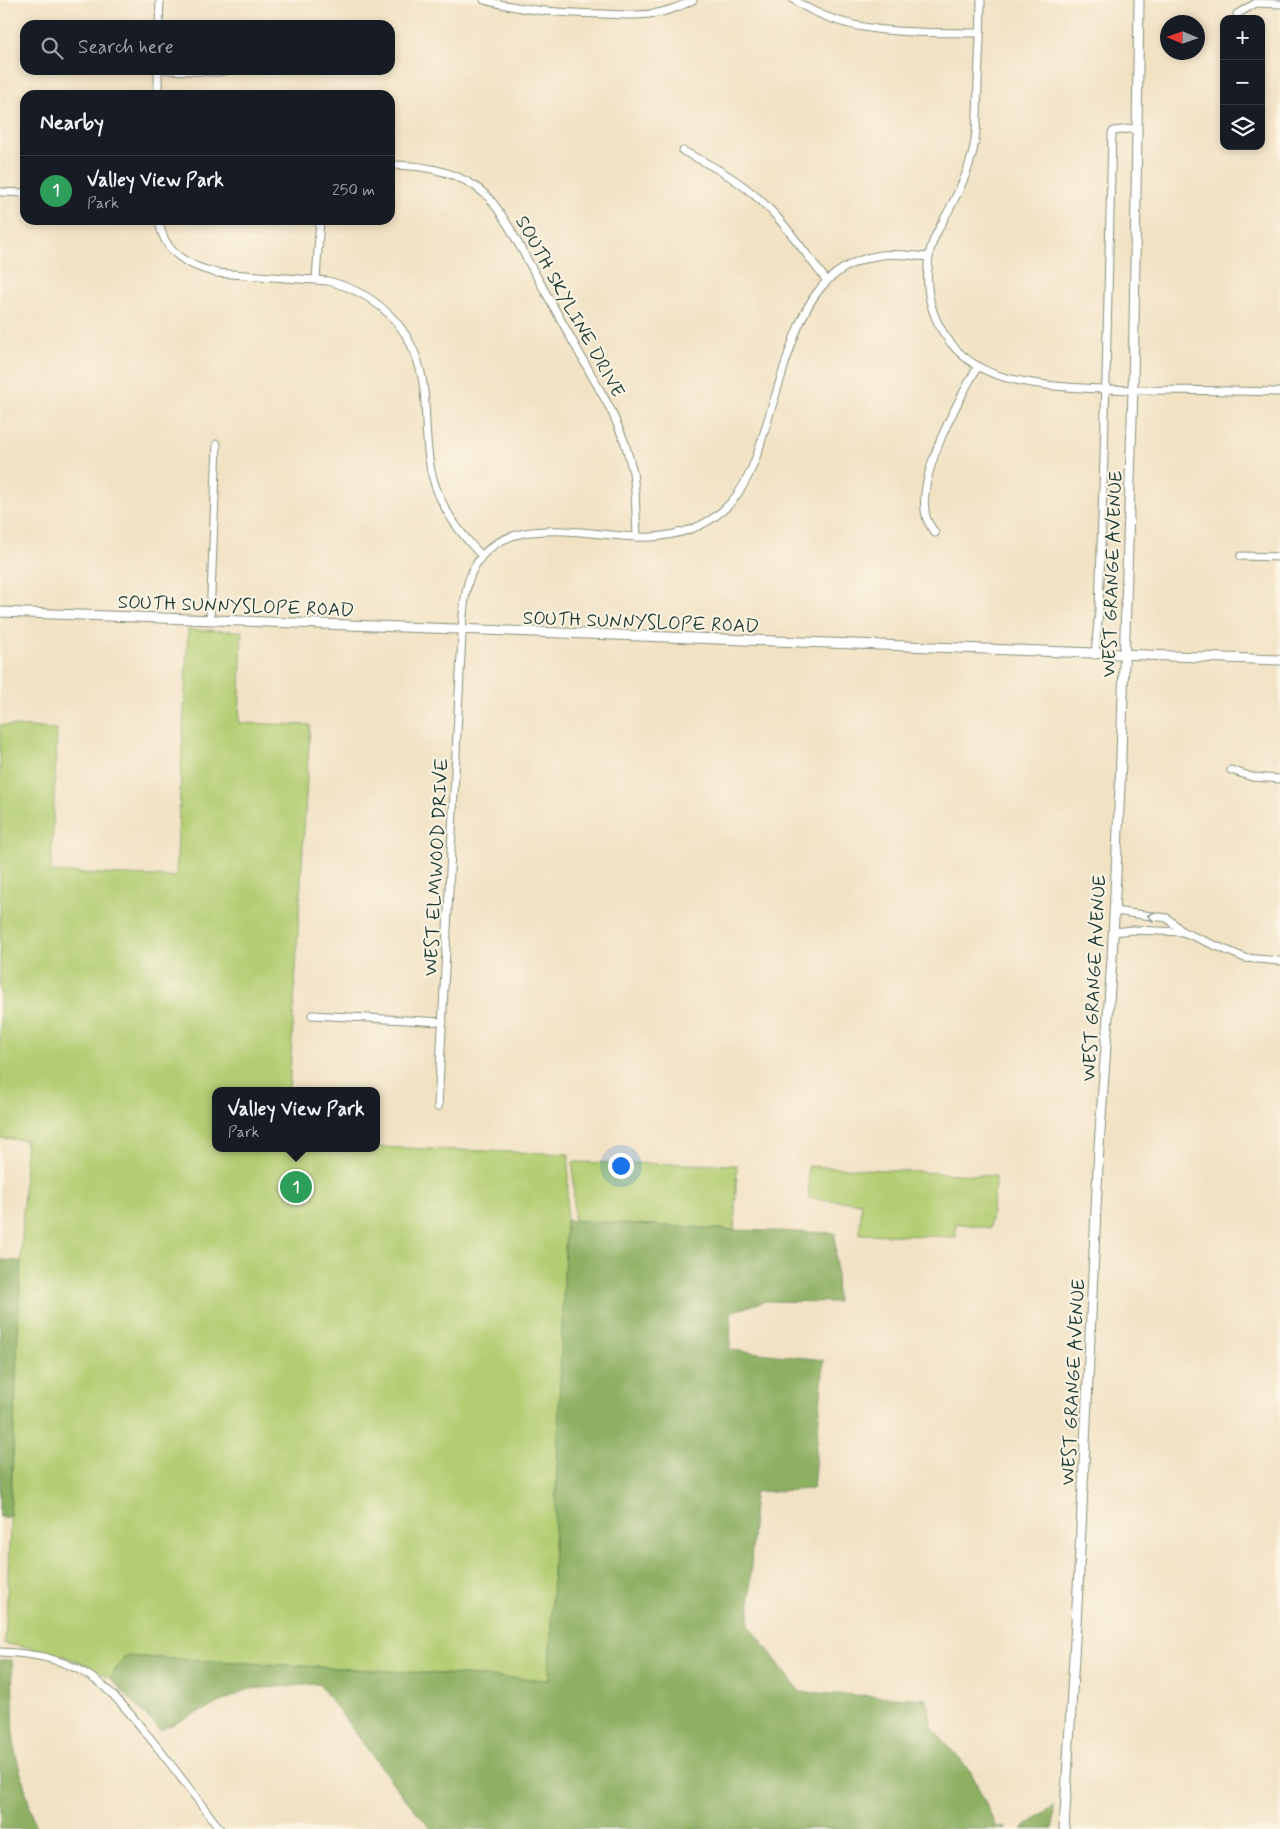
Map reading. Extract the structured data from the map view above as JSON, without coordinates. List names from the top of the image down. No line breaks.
{"streets":{"street":["SOUTH SKYLINE DRIVE","WEST GRANGE AVENUE","SOUTH SUNNYSLOPE ROAD","WEST ELMWOOD DRIVE"]},"crossings":[["WEST GRANGE AVENUE","SOUTH SUNNYSLOPE ROAD"],["SOUTH SUNNYSLOPE ROAD","WEST ELMWOOD DRIVE"]],"north":"left","page":{"map_buttons":["+","−"],"search":"Search here","heading":"Nearby","list":[{"mark":"1","name":"Valley View Park","note":"Park","value":"250 m"}],"popup":["Valley View Park","Park"],"pins":"1"}}
